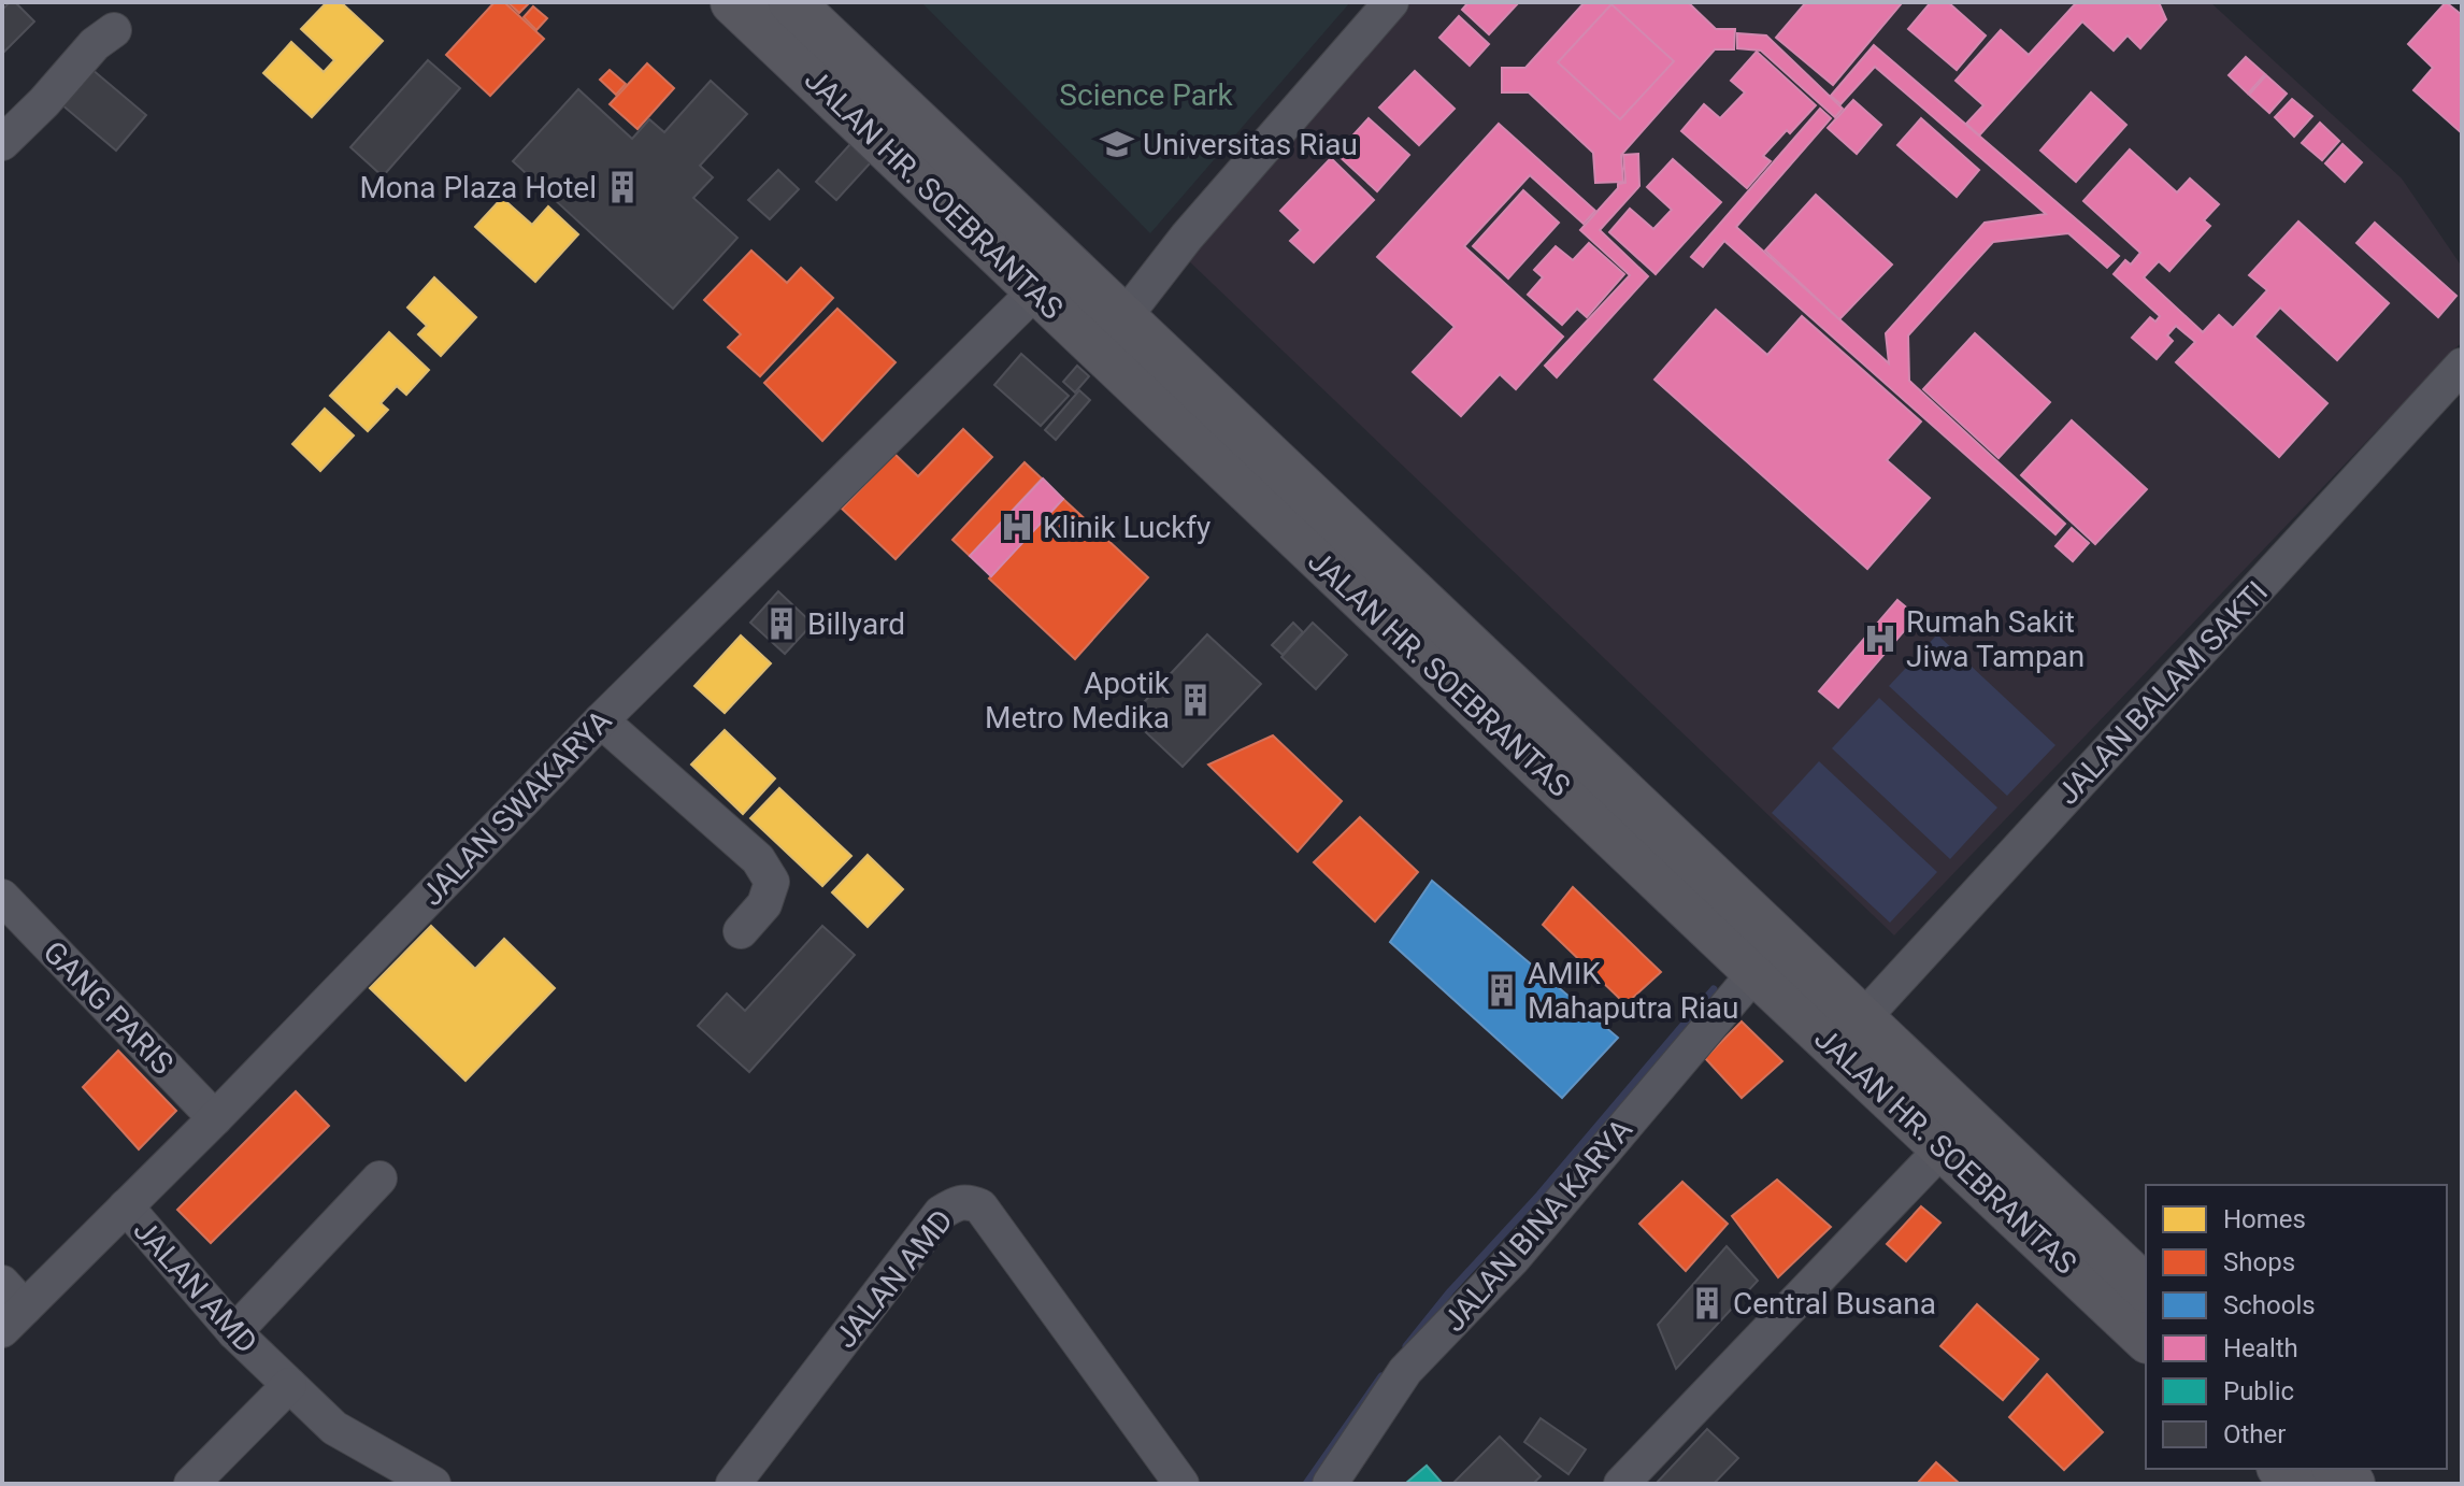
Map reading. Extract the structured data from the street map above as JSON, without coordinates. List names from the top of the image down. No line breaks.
{"streets":{"main road":["JALAN HR. SOEBRANTAS"],"street":["JALAN BALAM SAKTI","JALAN SWAKARYA","GANG PARIS","JALAN BINA KARYA","JALAN AMD"]},"crossings":[["JALAN HR. SOEBRANTAS","JALAN BALAM SAKTI"],["JALAN HR. SOEBRANTAS","JALAN SWAKARYA"],["JALAN HR. SOEBRANTAS","JALAN BINA KARYA"],["JALAN SWAKARYA","GANG PARIS"],["JALAN SWAKARYA","JALAN AMD"]],"parks":["Science Park"],"places":{"school or university":["Universitas Riau"],"building":["Mona Plaza Hotel","Billyard","Apotik Metro Medika","AMIK Mahaputra Riau","Central Busana"],"hospital":["Klinik Luckfy","Rumah Sakit Jiwa Tampan"]},"legend":["Homes","Shops","Schools","Health","Public","Other"]}
